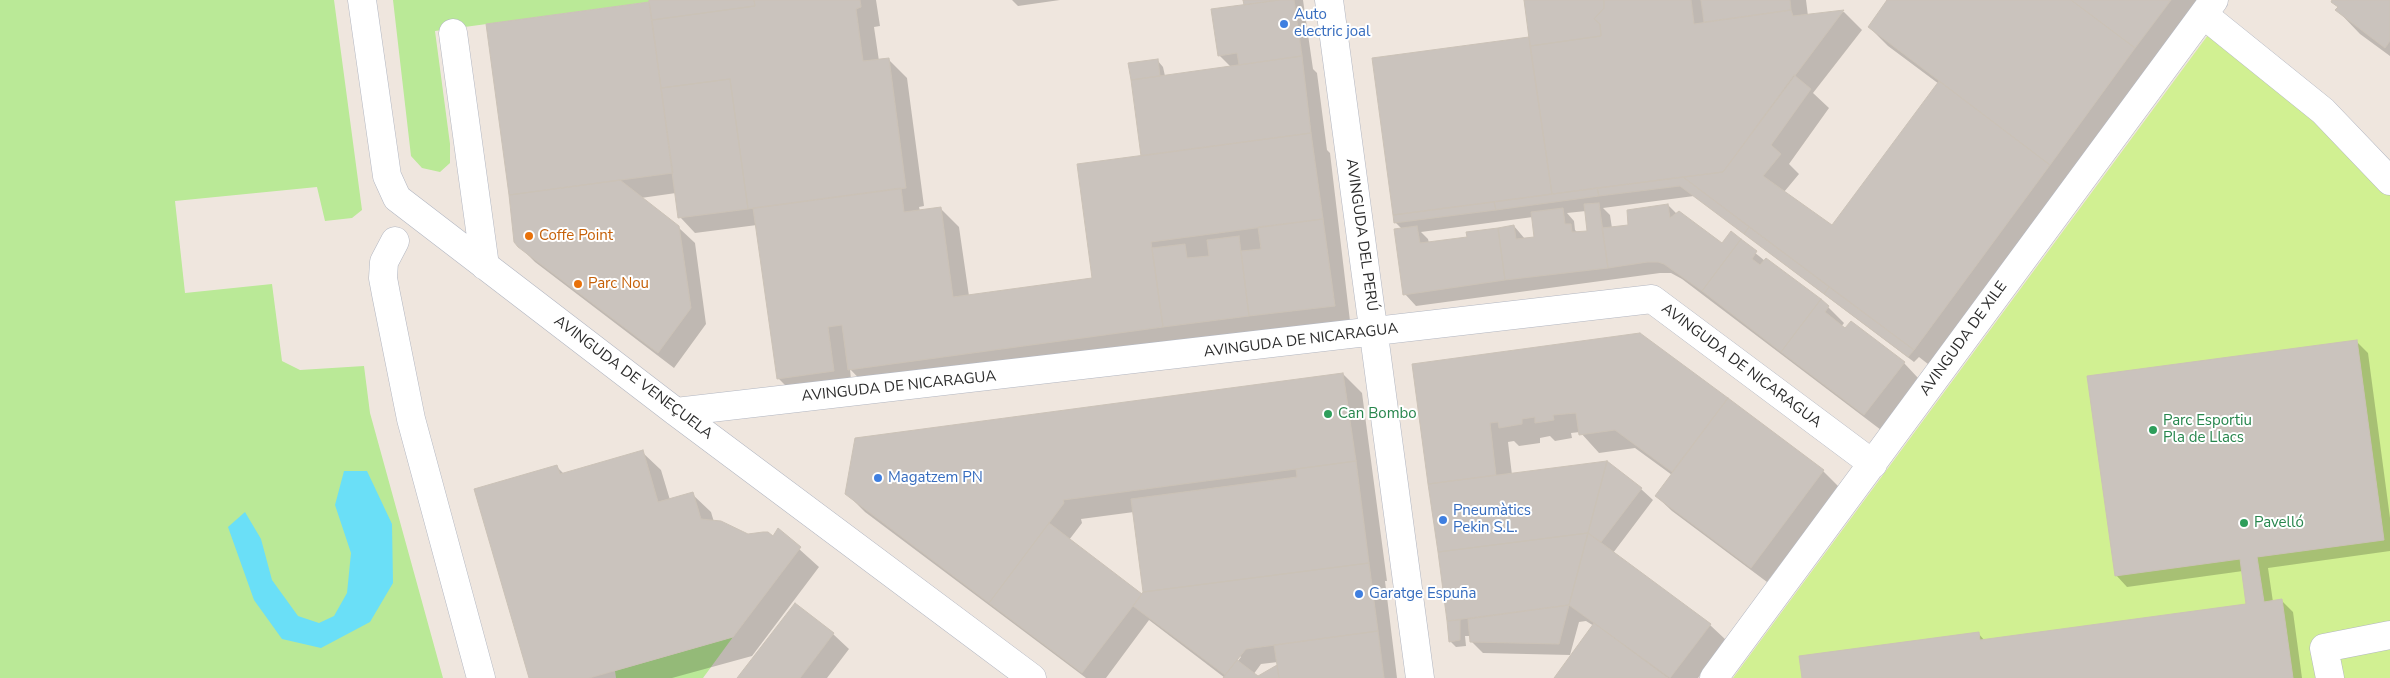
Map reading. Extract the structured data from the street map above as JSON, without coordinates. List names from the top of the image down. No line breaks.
{"streets":{"street":["AVINGUDA DEL PERÚ","AVINGUDA DE XILE","AVINGUDA DE NICARAGUA","AVINGUDA DE VENEÇUELA"]},"crossings":[["AVINGUDA DEL PERÚ","AVINGUDA DE NICARAGUA"],["AVINGUDA DE XILE","AVINGUDA DE NICARAGUA"],["AVINGUDA DE NICARAGUA","AVINGUDA DE VENEÇUELA"]],"places":["Auto electric joal","Coffe Point","Parc Nou","Can Bombo","Parc Esportiu Pla de Llacs","Magatzem PN","Pneumàtics Pekin S.L.","Pavelló","Garatge Espuña"]}
